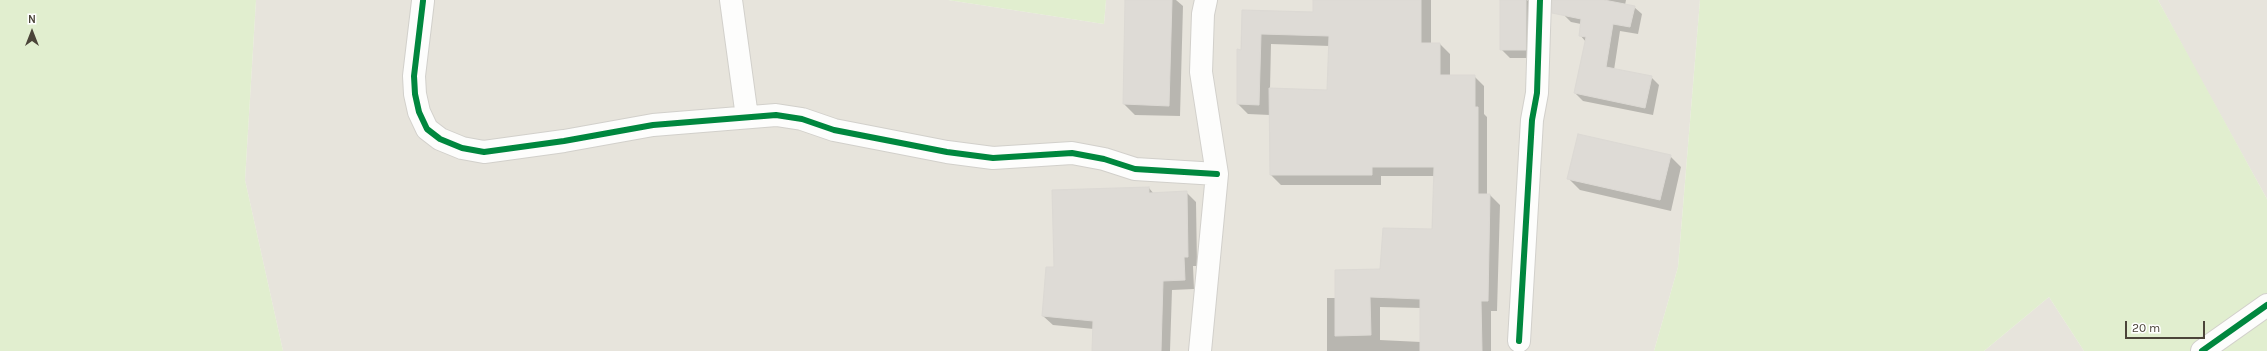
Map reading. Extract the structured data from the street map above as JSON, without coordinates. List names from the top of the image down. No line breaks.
{"scale_bar":"20 m","north":"top"}
